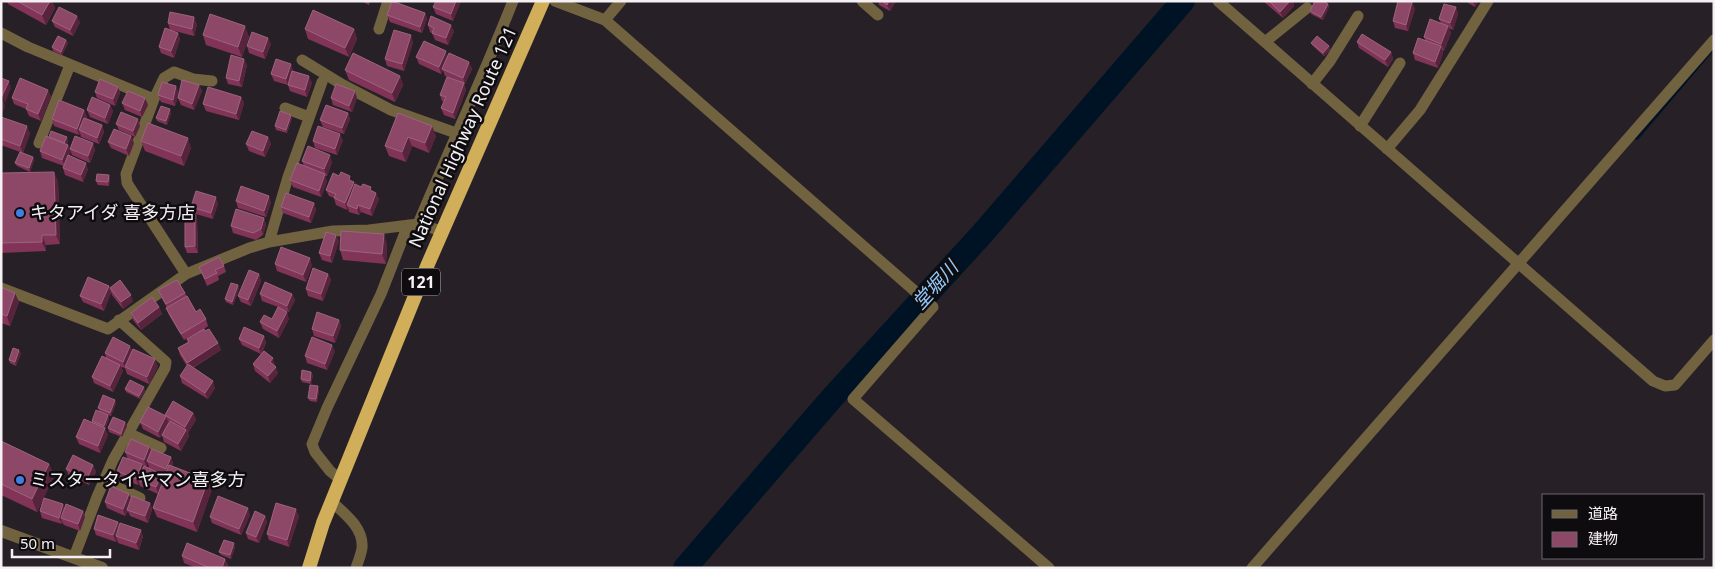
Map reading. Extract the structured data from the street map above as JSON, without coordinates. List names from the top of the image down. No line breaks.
{"streets":{"highway":["National Highway Route 121","121"]},"water":["堂堀川"],"places":["キタアイダ 喜多方店","ミスタータイヤマン喜多方"],"legend":["道路","建物"],"scale_bar":"50 m"}
